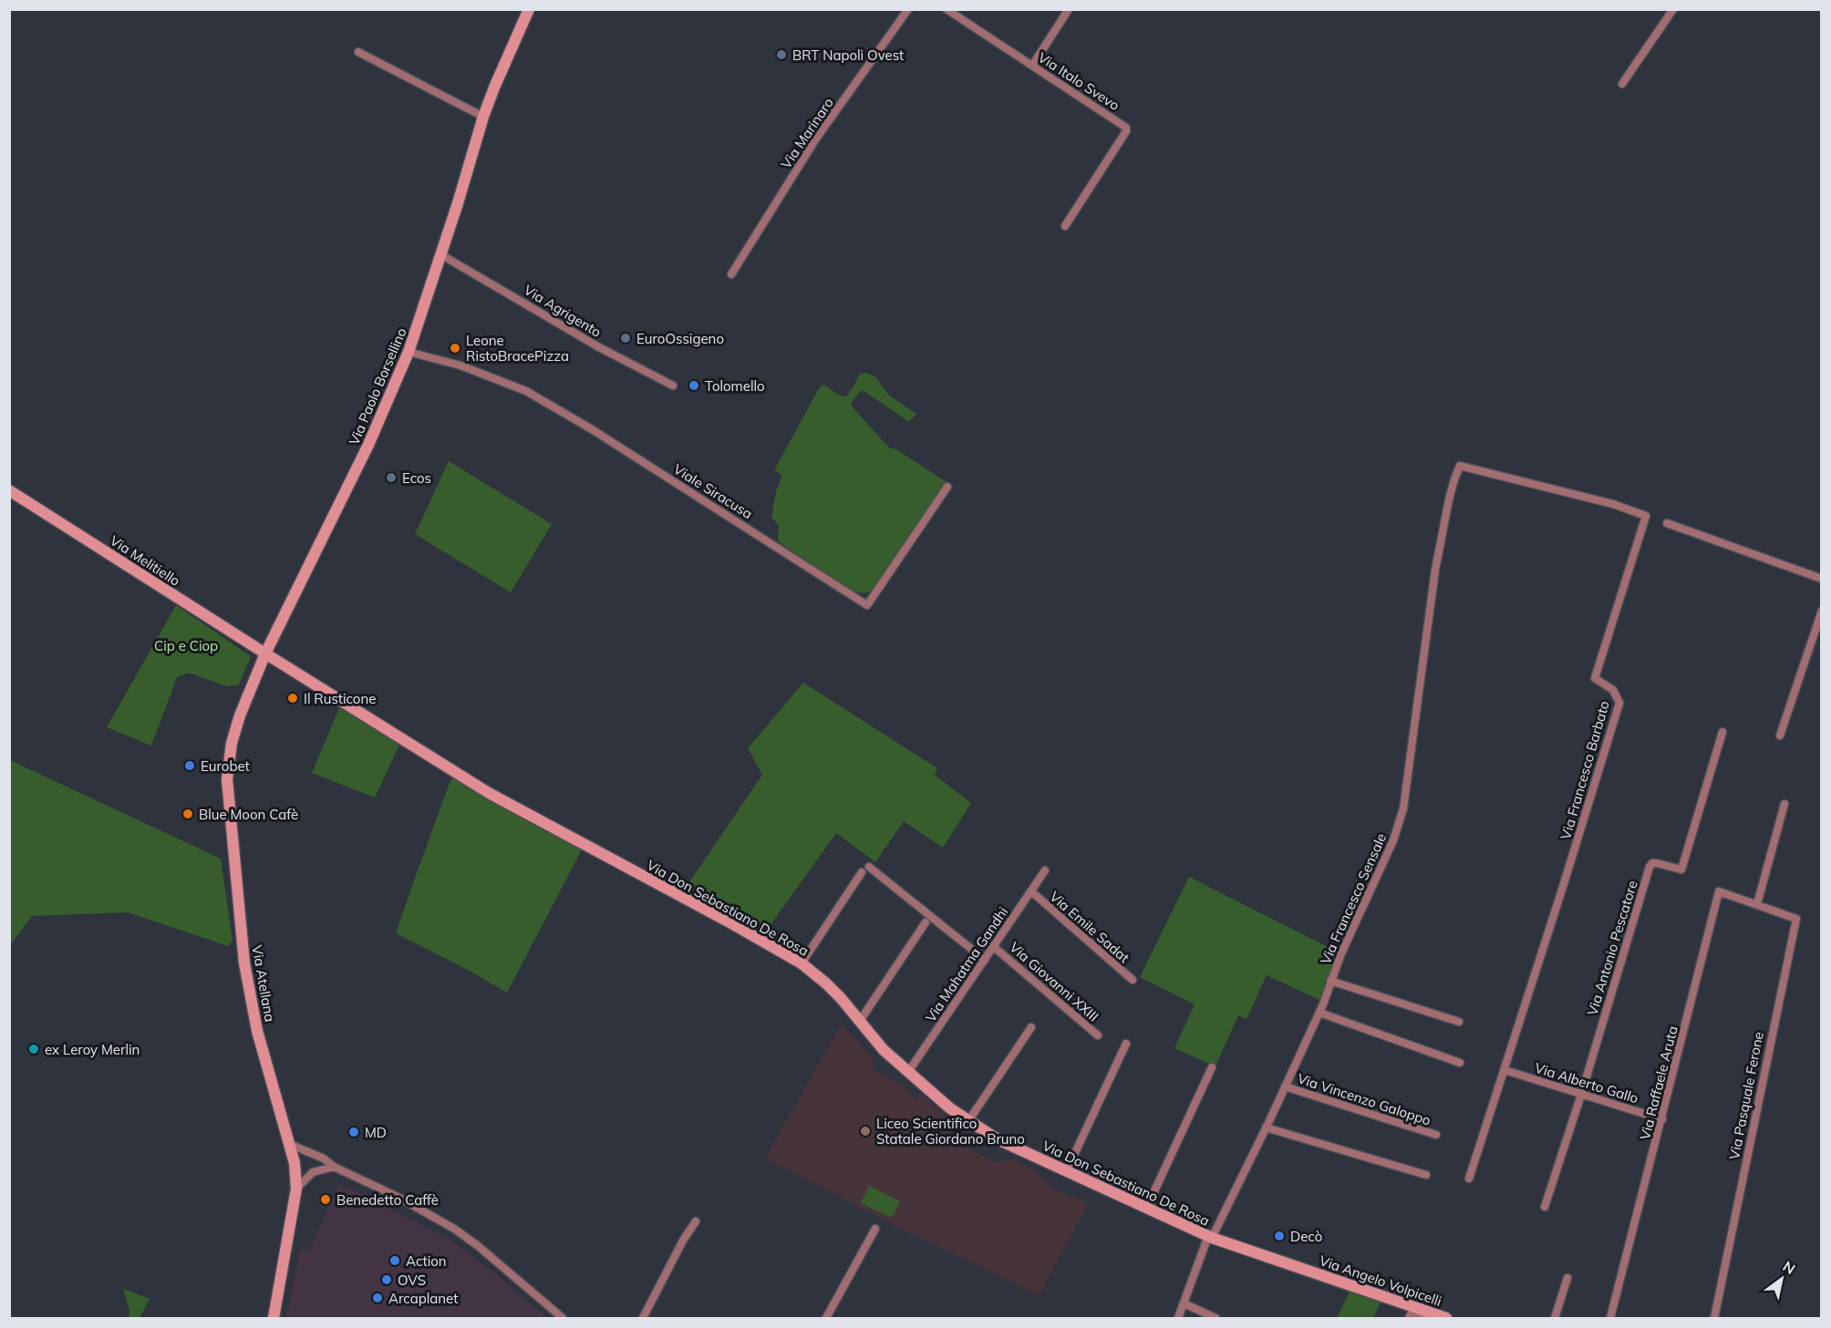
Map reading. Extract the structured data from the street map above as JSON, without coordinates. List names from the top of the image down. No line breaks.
{"streets":{"street":["Via Italo Svevo","Via Marinaro","Via Agrigento","Via Paolo Borsellino","Viale Siracusa","Via Melitiello","Via Francesco Barbato","Via Francesco Sensale","Via Don Sebastiano De Rosa","Via Emile Sadat","Via Antonio Pescatore","Via Mahatma Gandhi","Via Giovanni XXIII","Via Atellana","Via Alberto Gallo","Via Raffaele Aruta","Via Pasquale Ferone","Via Vincenzo Galoppo","Via Angelo Volpicelli"]},"crossings":[["Via Agrigento","Via Paolo Borsellino"],["Via Paolo Borsellino","Viale Siracusa"],["Via Paolo Borsellino","Via Melitiello"],["Via Paolo Borsellino","Via Don Sebastiano De Rosa"],["Via Paolo Borsellino","Via Atellana"],["Via Melitiello","Via Don Sebastiano De Rosa"],["Via Melitiello","Via Atellana"],["Via Francesco Barbato","Via Francesco Sensale"],["Via Francesco Barbato","Via Alberto Gallo"],["Via Francesco Sensale","Via Don Sebastiano De Rosa"],["Via Francesco Sensale","Via Vincenzo Galoppo"],["Via Francesco Sensale","Via Angelo Volpicelli"],["Via Don Sebastiano De Rosa","Via Mahatma Gandhi"],["Via Don Sebastiano De Rosa","Via Atellana"],["Via Don Sebastiano De Rosa","Via Angelo Volpicelli"],["Via Emile Sadat","Via Mahatma Gandhi"],["Via Antonio Pescatore","Via Alberto Gallo"],["Via Mahatma Gandhi","Via Giovanni XXIII"],["Via Alberto Gallo","Via Raffaele Aruta"],["Via Raffaele Aruta","Via Pasquale Ferone"]],"parks":["Cip e Ciop"],"places":["BRT Napoli Ovest","EuroOssigeno","Leone RistoBracePizza","Tolomello","Ecos","Il Rusticone","Eurobet","Blue Moon Cafè","ex Leroy Merlin","Liceo Scientifico Statale Giordano Bruno","MD","Benedetto Caffè","Decò","Action","OVS","Arcaplanet"],"north":"top right"}
